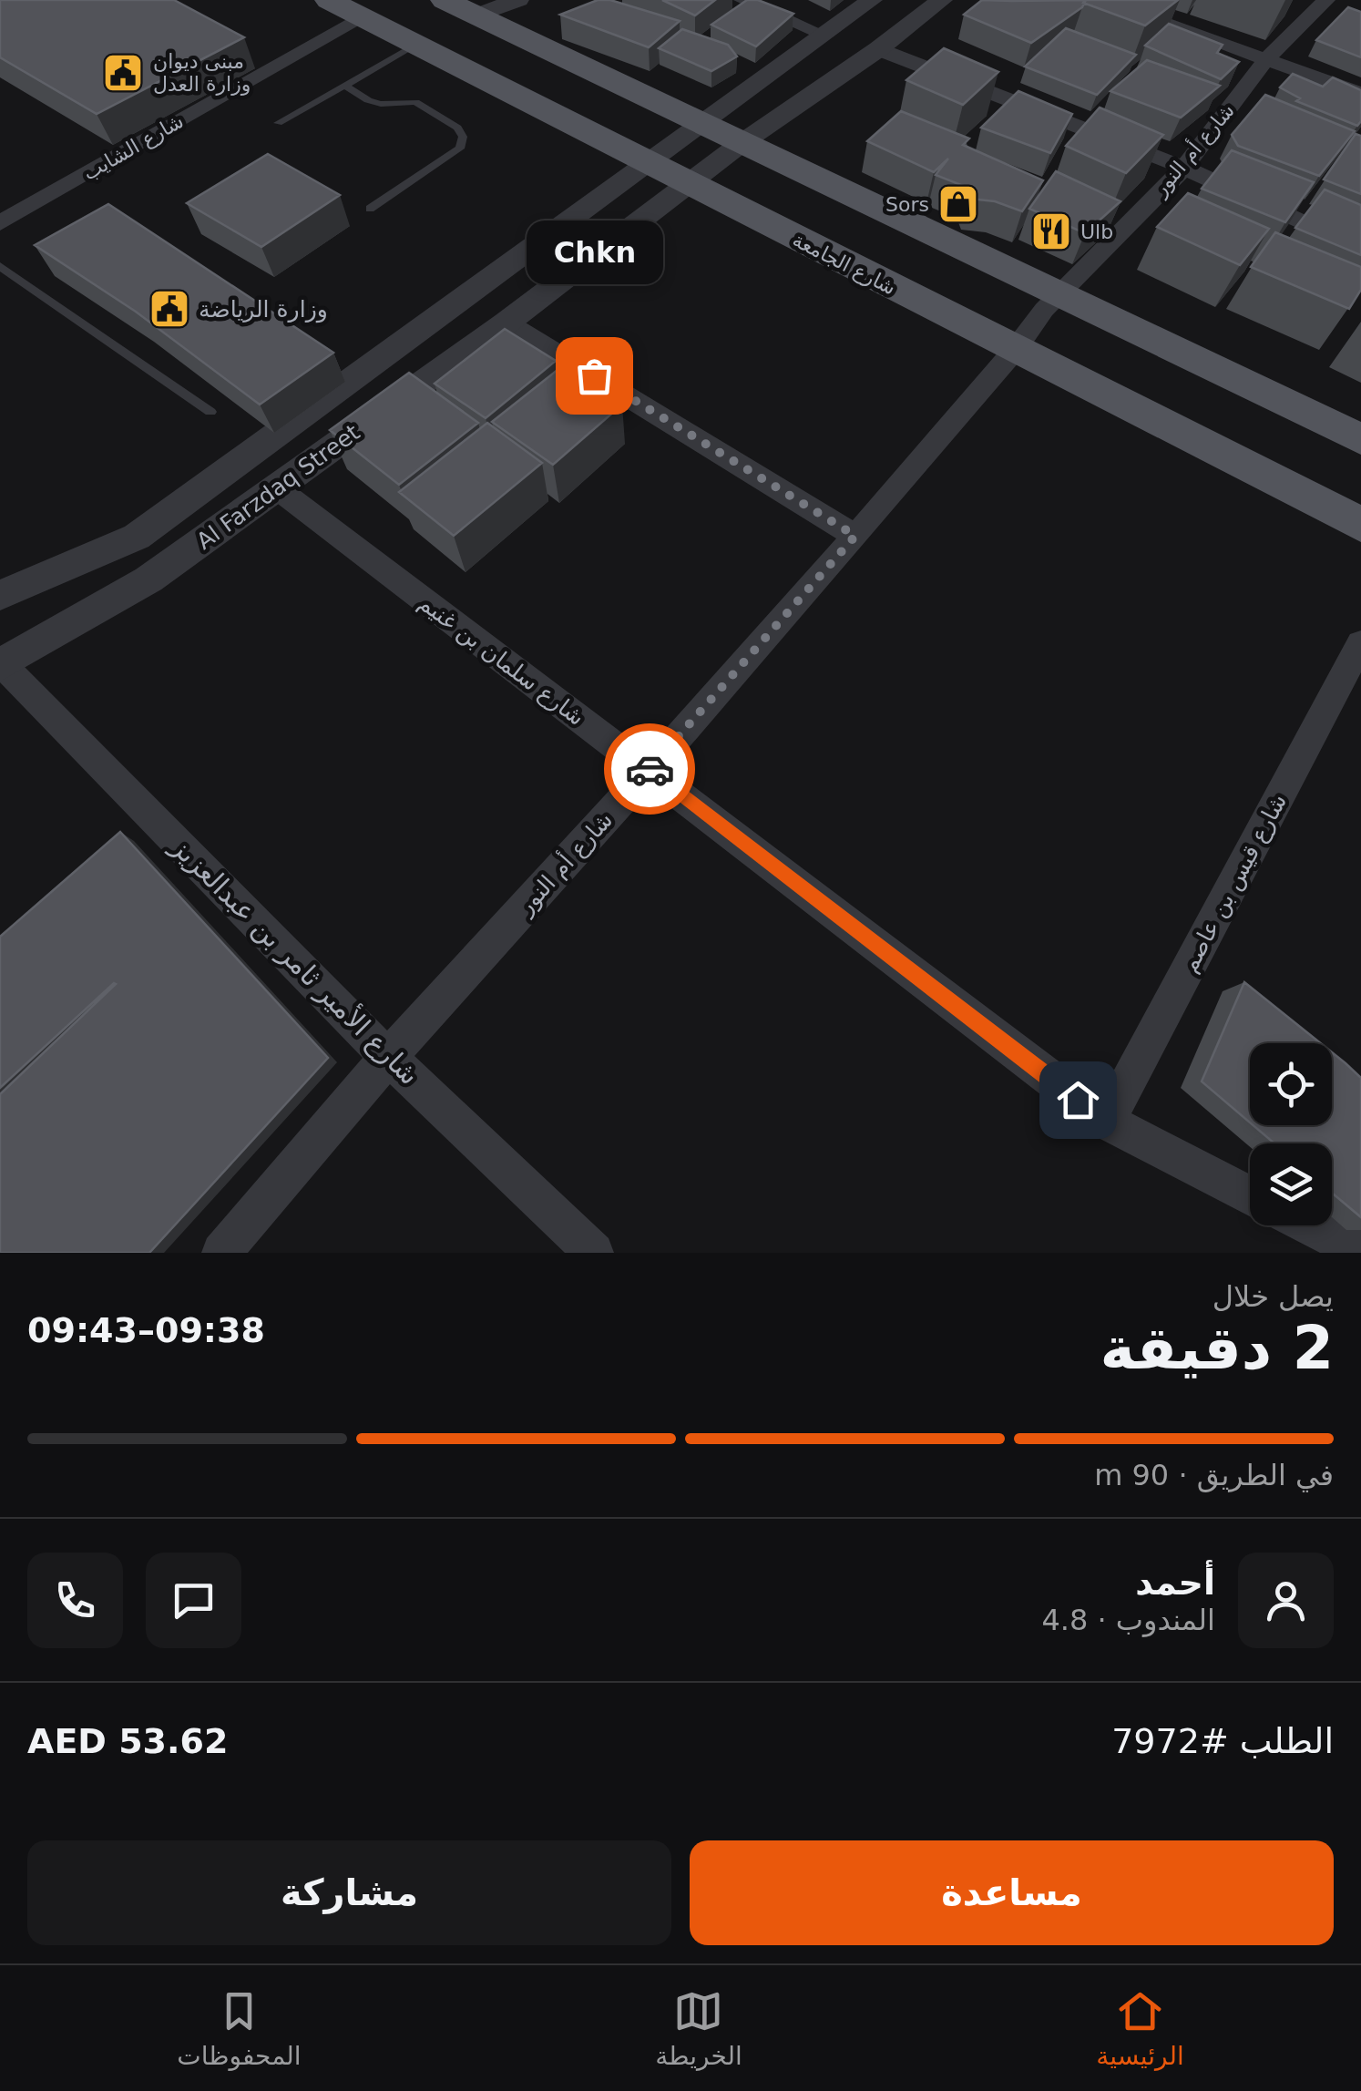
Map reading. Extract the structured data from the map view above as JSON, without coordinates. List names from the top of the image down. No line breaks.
{"streets":{"main road":["شارع الجامعة"],"street":["شارع الشايب","شارع أم النور","Al Farzdaq Street","شارع سلمان بن غنيم","شارع قيس بن عاصم","شارع الأمير ثامر بن عبدالعزيز"]},"crossings":[["شارع الشايب","شارع الجامعة"],["شارع أم النور","شارع الجامعة"],["شارع أم النور","شارع سلمان بن غنيم"],["شارع أم النور","شارع الأمير ثامر بن عبدالعزيز"],["شارع الجامعة","Al Farzdaq Street"],["Al Farzdaq Street","شارع سلمان بن غنيم"],["Al Farzdaq Street","شارع الأمير ثامر بن عبدالعزيز"],["شارع سلمان بن غنيم","شارع قيس بن عاصم"]],"places":{"public building":["مبنى ديوان وزارة العدل","وزارة الرياضة"],"shop":["Sors"],"restaurant":["Ulb"],"other":["Chkn"]},"page":{"bubble":"Chkn","heading":["2 دقيقة","يصل خلال","09:38–09:43"],"panel":["أحمد","المندوب · 4.8","الطلب #7972","AED 53.62"],"bar":"في الطريق · 90 m","buttons":["مساعدة","مشاركة"],"tabs":["الرئيسية","الخريطة","المحفوظات"]}}
